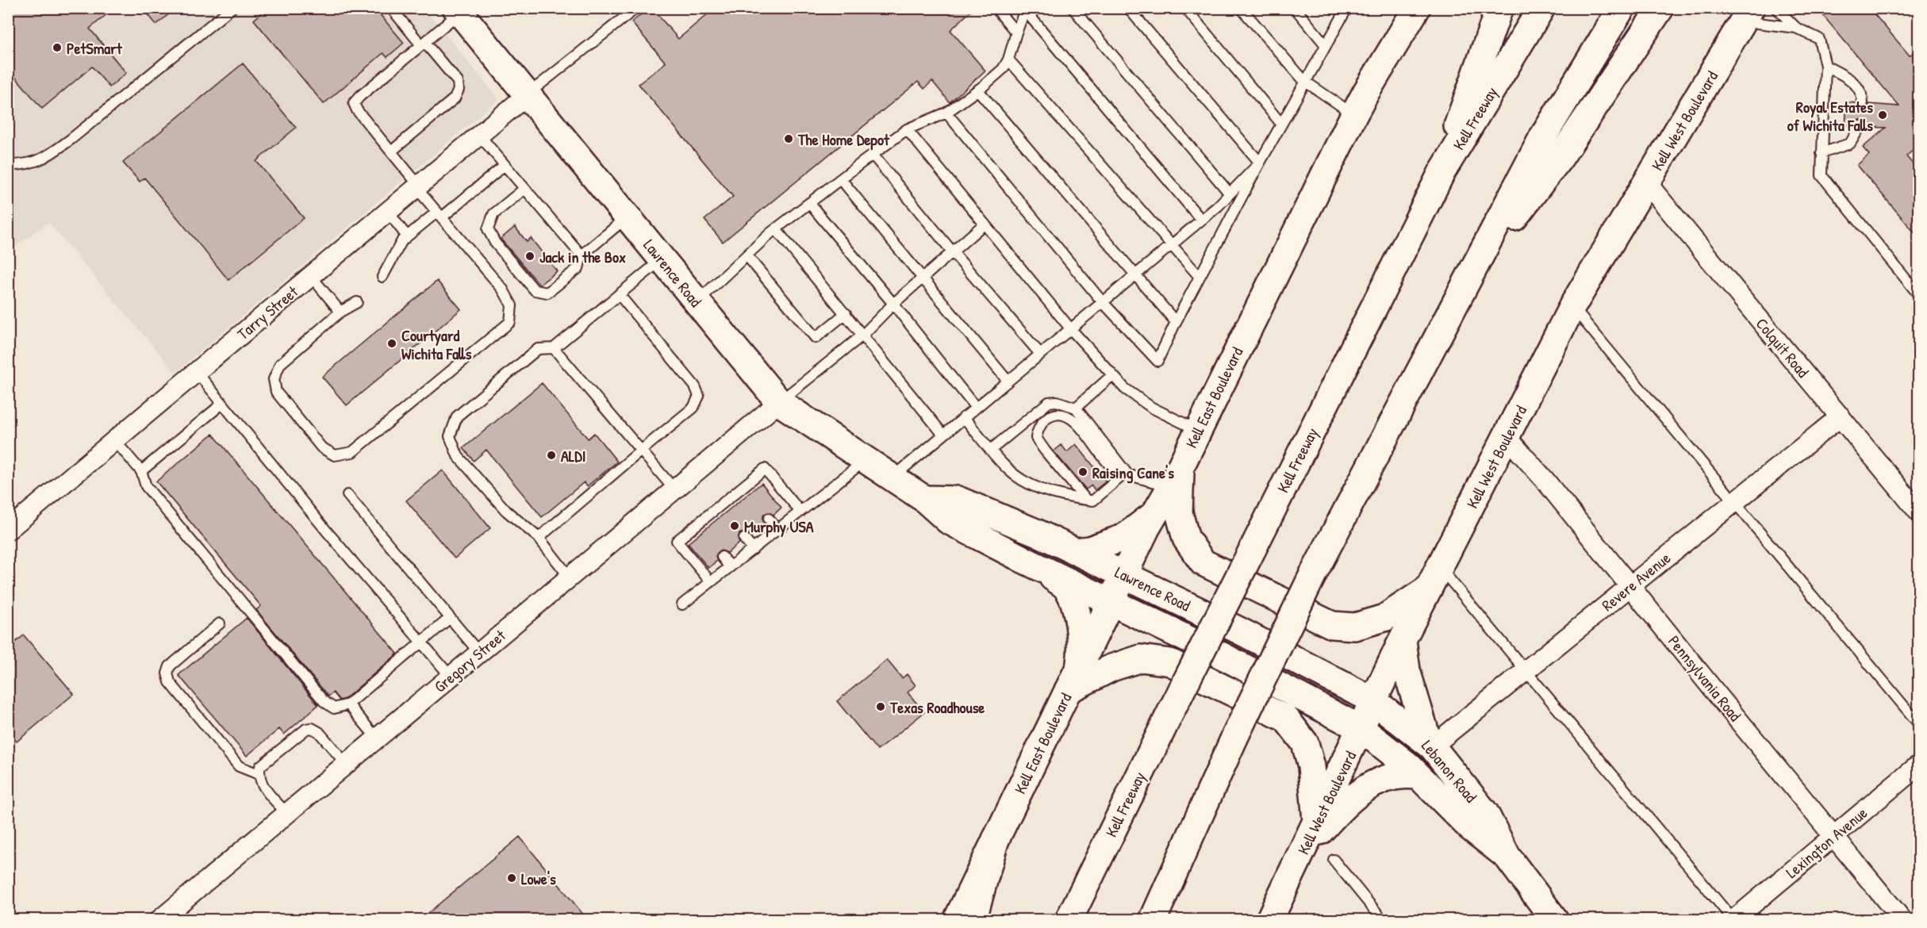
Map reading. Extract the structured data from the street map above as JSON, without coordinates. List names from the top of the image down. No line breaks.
{"streets":{"main road":["Kell Freeway","Kell West Boulevard","Lawrence Road","Kell East Boulevard","Lebanon Road"],"street":["Tarry Street","Colquit Road","Revere Avenue","Gregory Street","Pennsylvania Road","Lexington Avenue"]},"crossings":[["Kell West Boulevard","Lawrence Road"],["Kell West Boulevard","Colquit Road"],["Kell West Boulevard","Pennsylvania Road"],["Kell West Boulevard","Lebanon Road"],["Lawrence Road","Tarry Street"],["Lawrence Road","Kell East Boulevard"],["Lawrence Road","Gregory Street"],["Lawrence Road","Lebanon Road"],["Colquit Road","Revere Avenue"],["Revere Avenue","Pennsylvania Road"],["Revere Avenue","Lebanon Road"],["Pennsylvania Road","Lexington Avenue"]],"places":["PetSmart","Royal Estates of Wichita Falls","The Home Depot","Jack in the Box","Courtyard Wichita Falls","ALDI","Raising Cane's","Murphy USA","Texas Roadhouse","Lowe's"]}
